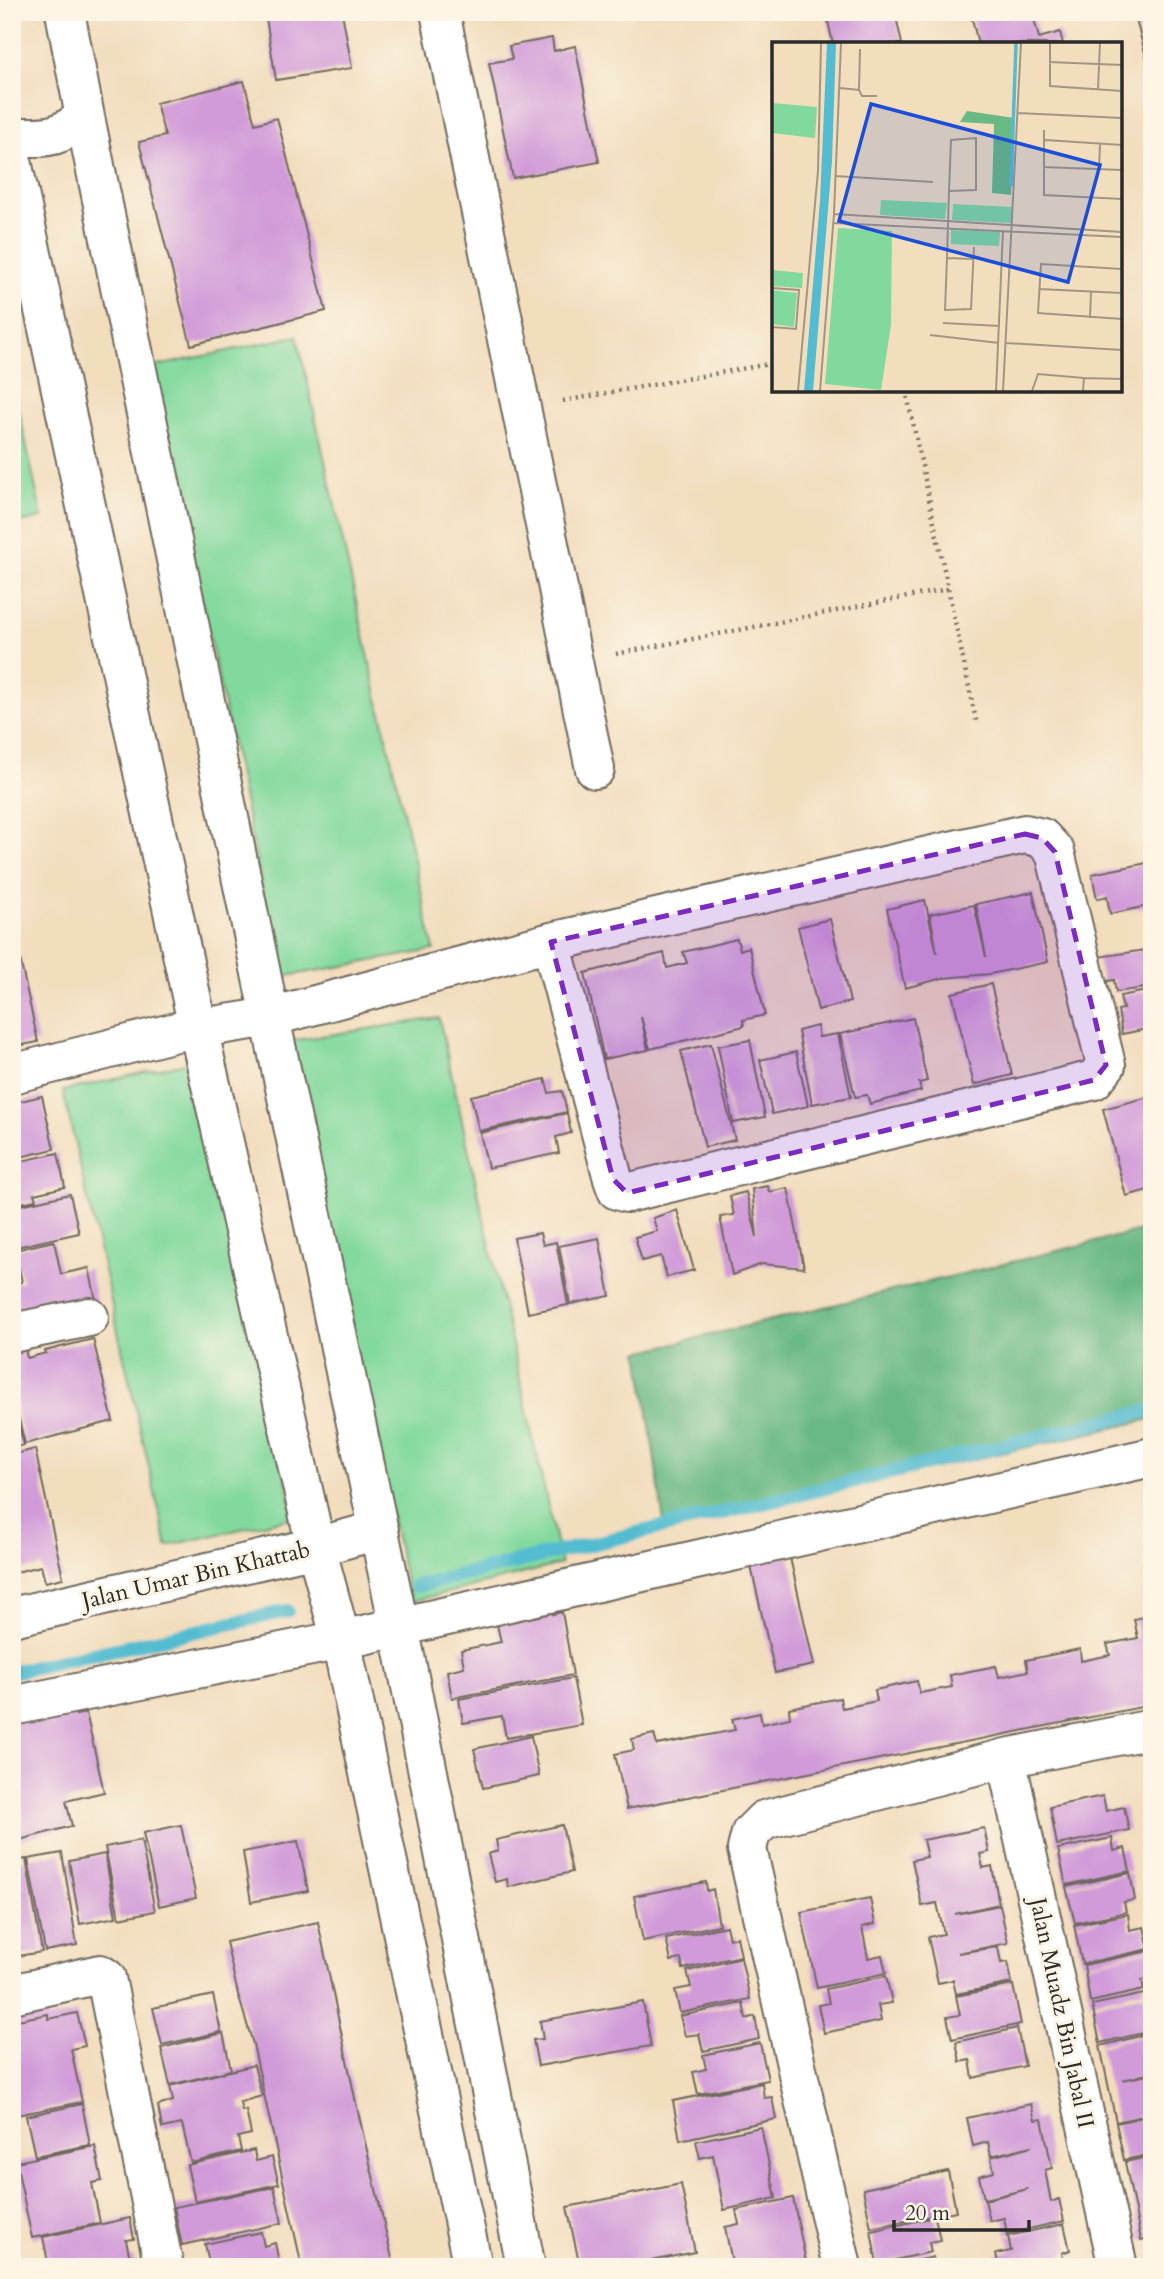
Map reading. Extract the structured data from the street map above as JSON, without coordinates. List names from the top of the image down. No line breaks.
{"streets":{"street":["Jalan Umar Bin Khattab","Jalan Muadz Bin Jabal II"]},"scale_bar":"20 m"}
